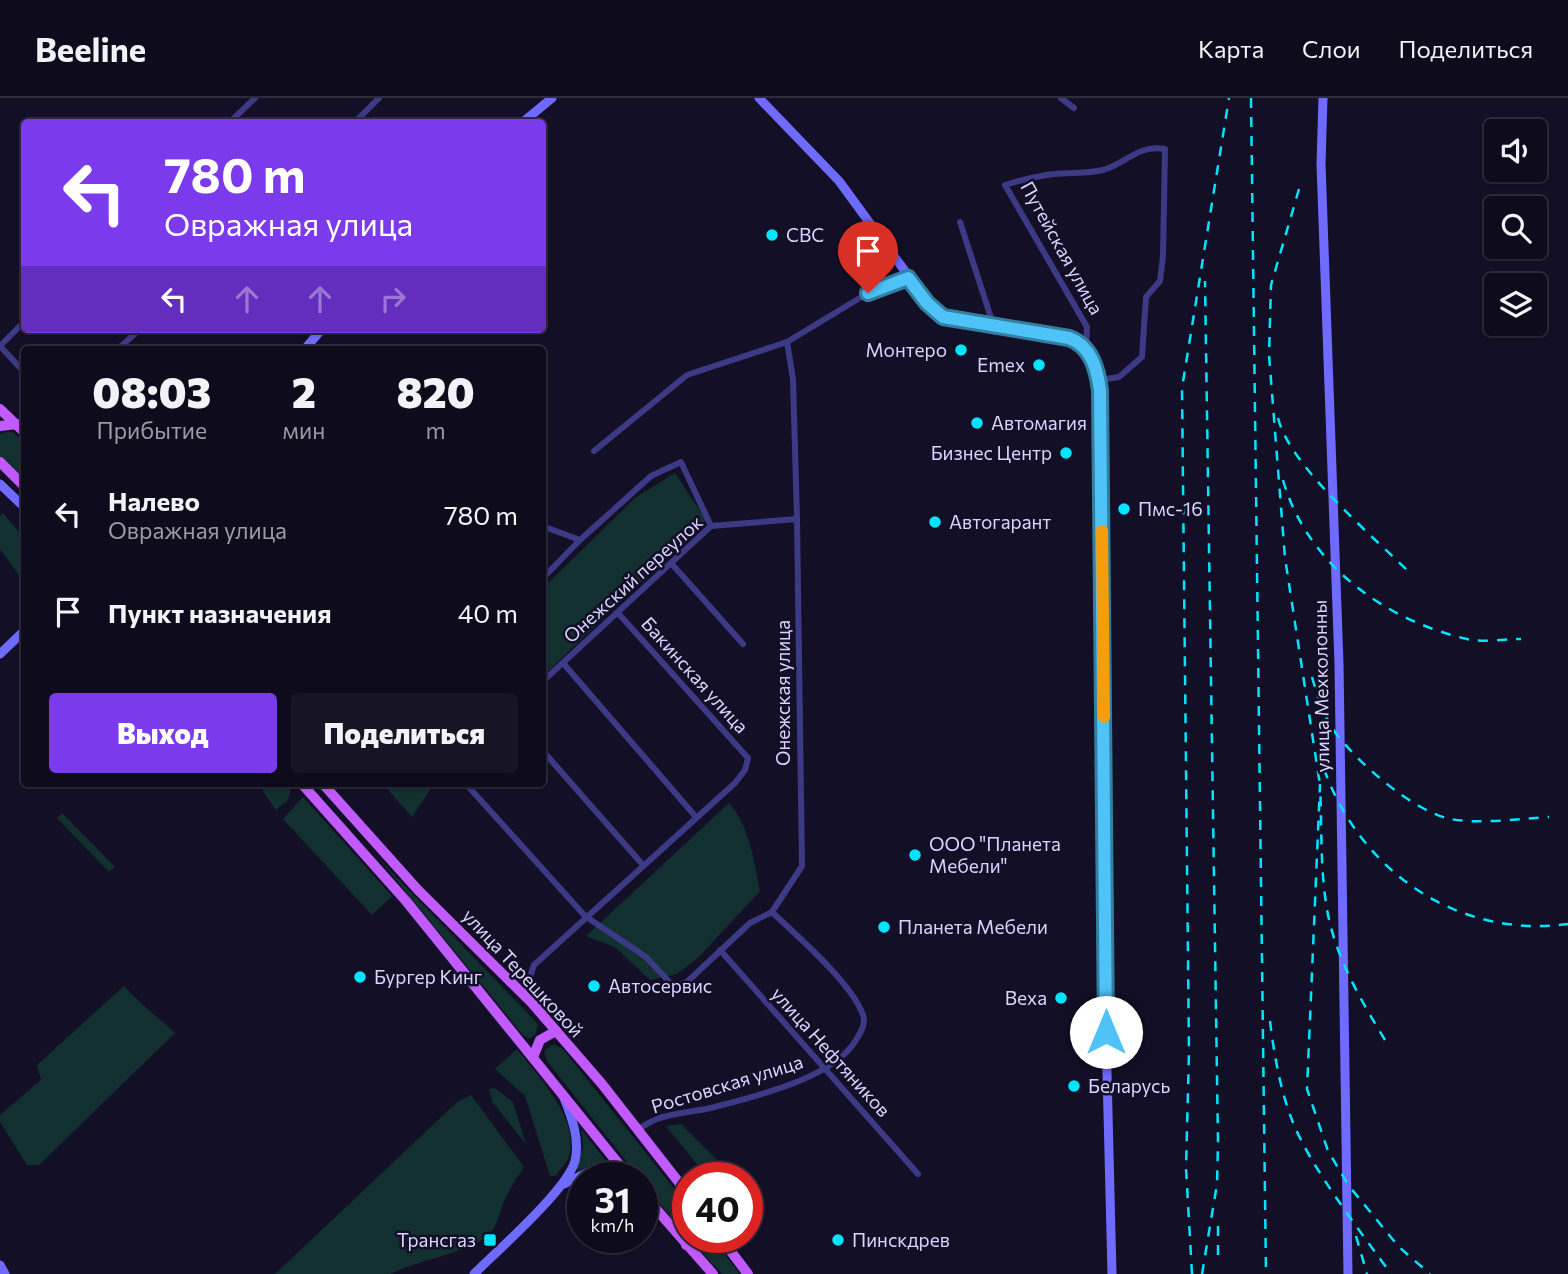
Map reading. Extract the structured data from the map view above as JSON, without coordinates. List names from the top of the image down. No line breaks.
{"streets":{"main road":["улица Терешковой"],"street":["Путейская улица","Онежский переулок","Бакинская улица","улица Мехколонны","Онежская улица","улица Нефтяников","Ростовская улица"]},"crossings":[["Онежский переулок","Бакинская улица"],["Онежский переулок","Онежская улица"],["Онежская улица","улица Нефтяников"],["Онежская улица","Ростовская улица"],["улица Терешковой","Ростовская улица"],["улица Нефтяников","Ростовская улица"]],"places":{"other":["СВС","Монтеро","Emex","Автомагия","Бизнес Центр","Пмс-16","Автогарант","ООО \"Планета Мебели\"","Планета Мебели","Бургер Кинг","Автосервис","Веха","Беларусь","Пинскдрев"],"transit":["Трансгаз"]},"page":{"header":"Beeline","nav":["Карта","Слои","Поделиться"],"turn":["780 m","Овражная улица"],"eta":["08:03","Прибытие","2","мин","820","m"],"list":[{"name":"Налево","note":"Овражная улица","value":"780 m"},{"name":"Пункт назначения","value":"40 m"}],"buttons":["Выход","Поделиться"],"speed":"31 km/h","limit":"40"}}
